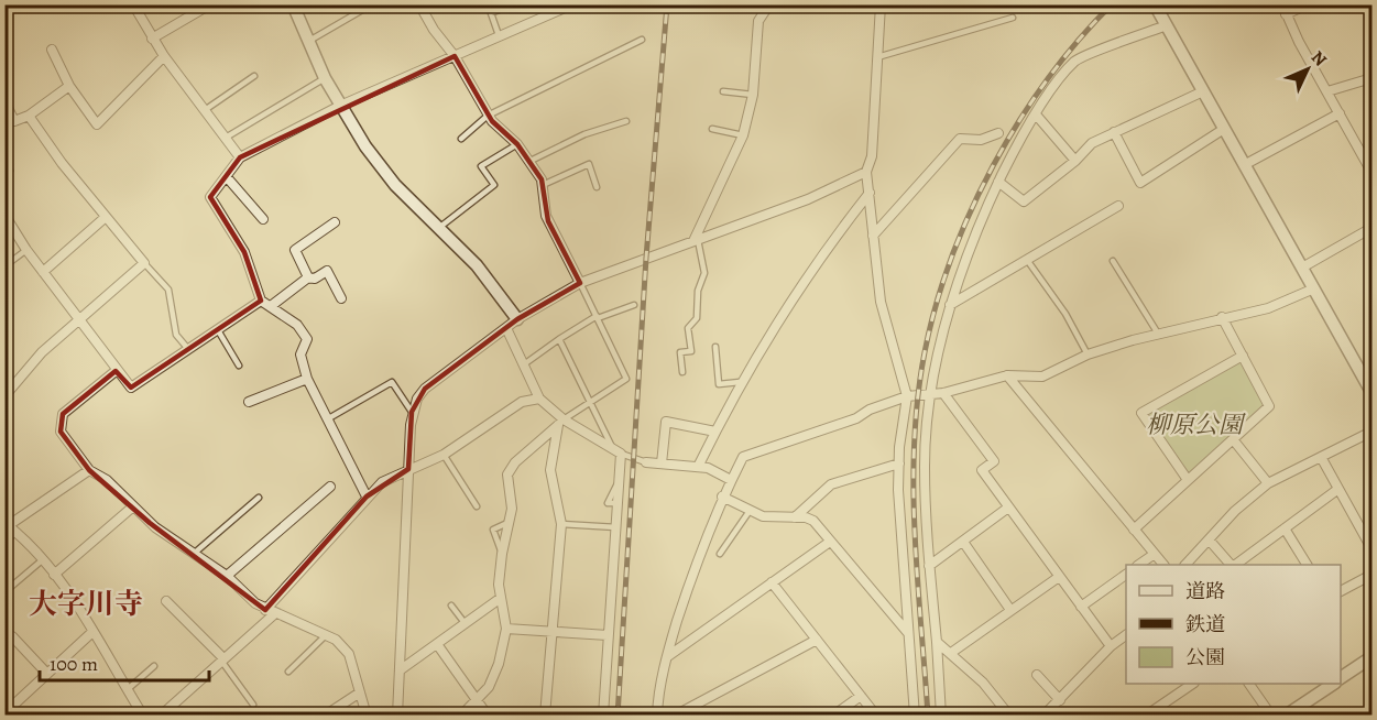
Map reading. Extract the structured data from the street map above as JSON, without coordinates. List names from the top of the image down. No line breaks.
{"districts":["大字川寺"],"parks":["柳原公園"],"legend":["道路","鉄道","公園"],"scale_bar":"100 m","north":"top right"}
